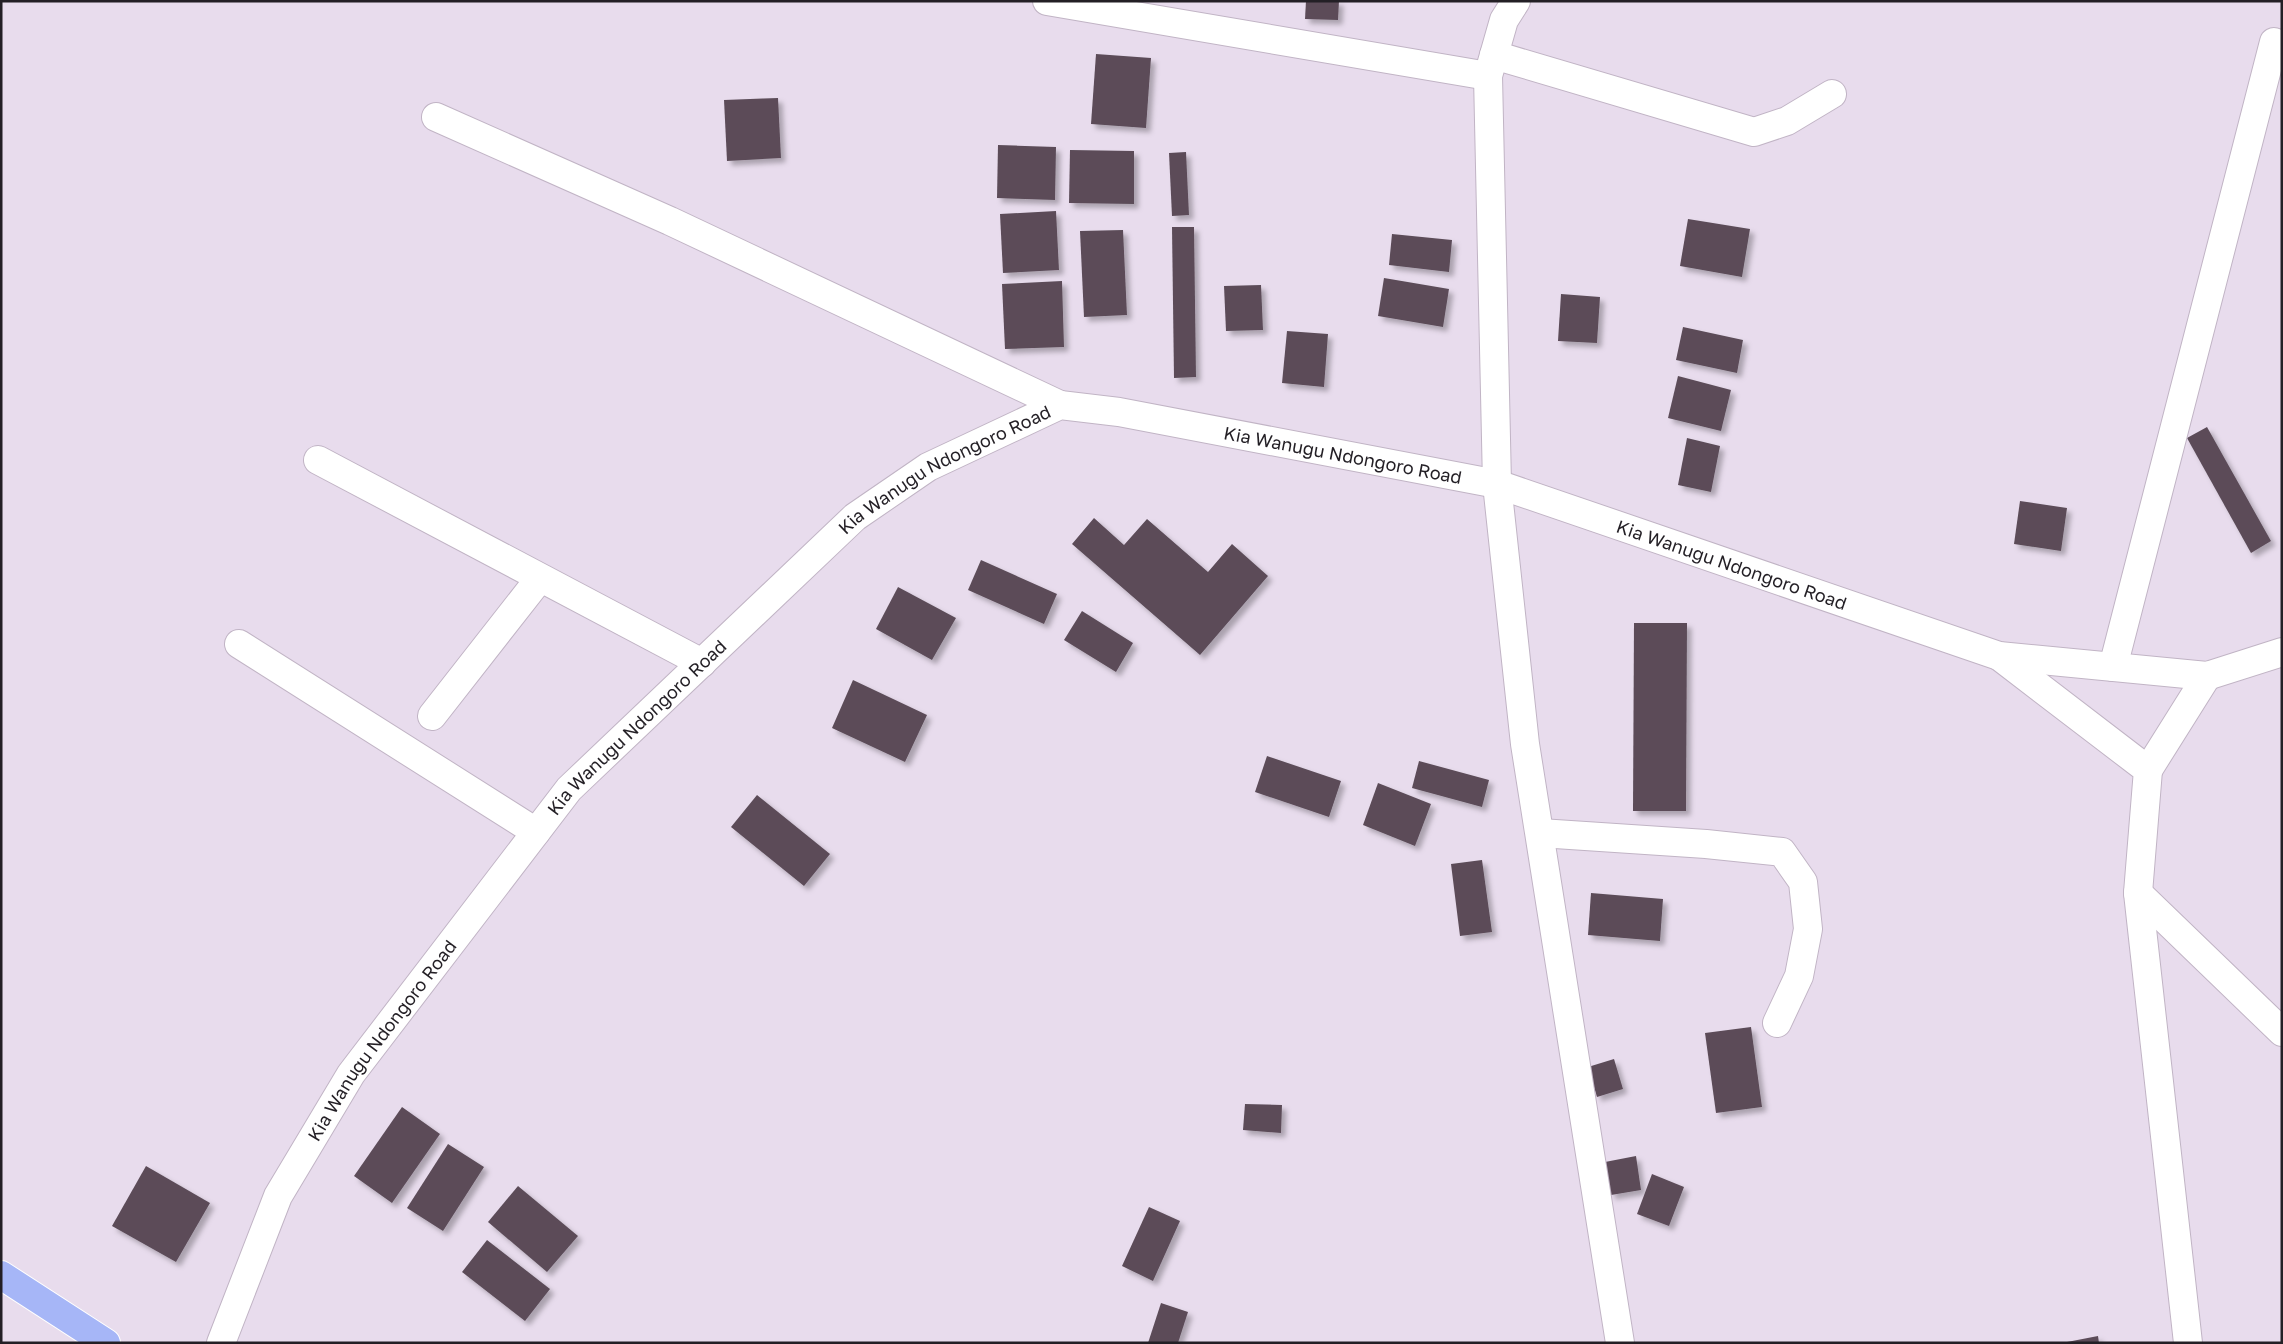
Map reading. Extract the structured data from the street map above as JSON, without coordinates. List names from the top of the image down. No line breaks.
{"streets":{"street":["Kia Wanugu Ndongoro Road"]}}
